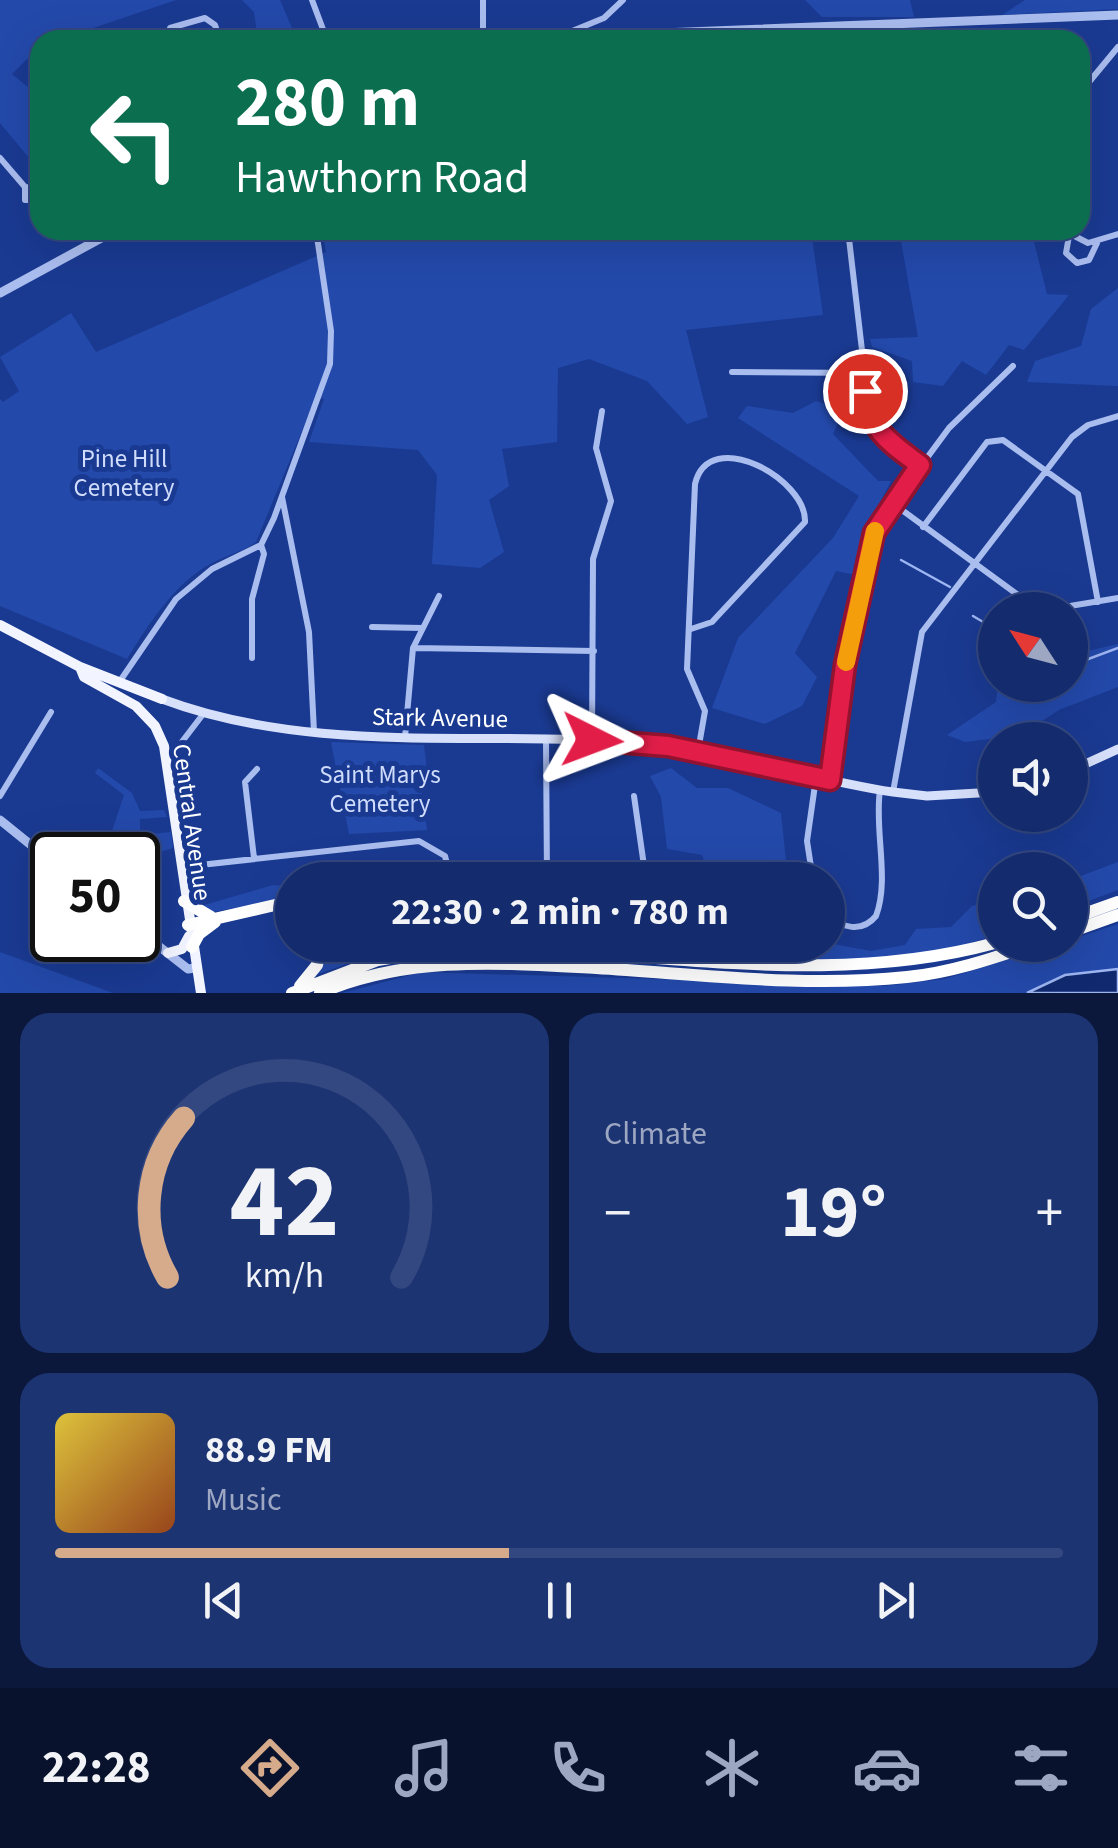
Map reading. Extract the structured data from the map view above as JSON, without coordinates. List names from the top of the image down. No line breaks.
{"streets":{"main road":["Stark Avenue","Central Avenue"]},"crossings":[["Stark Avenue","Central Avenue"]],"parks":["Pine Hill Cemetery","Saint Marys Cemetery"],"north":"top left","page":{"turn":["280 m","Hawthorn Road"],"limit":"50","trip":"22:30 · 2 min · 780 m","tile":"Climate","heat":["−","19°","+"],"song":["88.9 FM","Music"],"tabs":"22:28","gauge":["42","km/h"]}}
